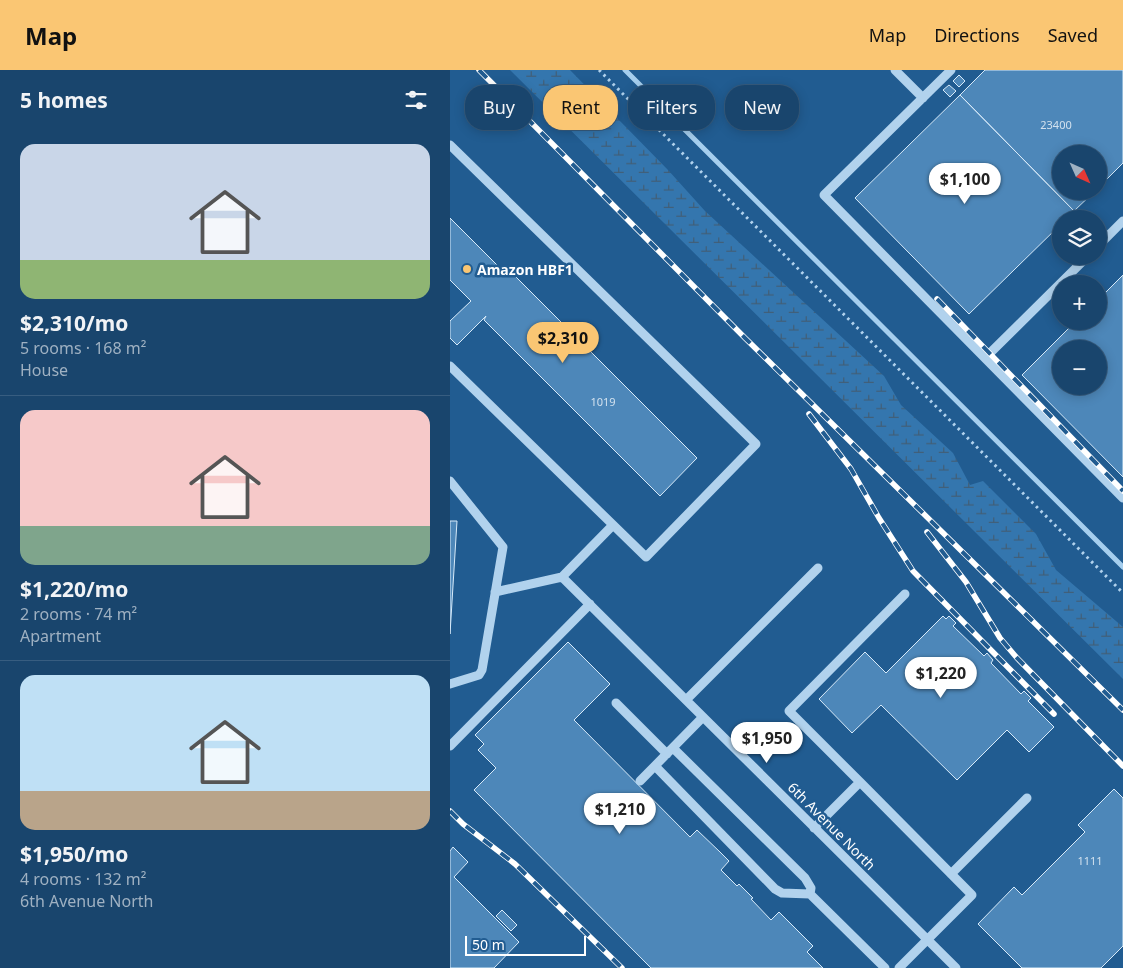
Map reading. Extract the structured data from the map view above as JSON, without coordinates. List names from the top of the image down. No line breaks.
{"streets":{"street":["6th Avenue North"]},"places":["Amazon HBF1"],"house_numbers":["23400","1019","1111"],"scale_bar":"50 m","north":"bottom right","page":{"header":"Map","nav":["Map","Directions","Saved"],"heading":"5 homes","chip":["Buy","Rent","Filters","New"],"list":[{"name":"$2,310/mo","note":"5 rooms · 168 m² · House"},{"name":"$1,220/mo","note":"2 rooms · 74 m² · Apartment"},{"name":"$1,950/mo","note":"4 rooms · 132 m² · 6th Avenue North"}],"map_buttons":["+","−"],"price":["$1,100","$2,310","$1,220","$1,950","$1,210"],"scale":"50 m"}}
